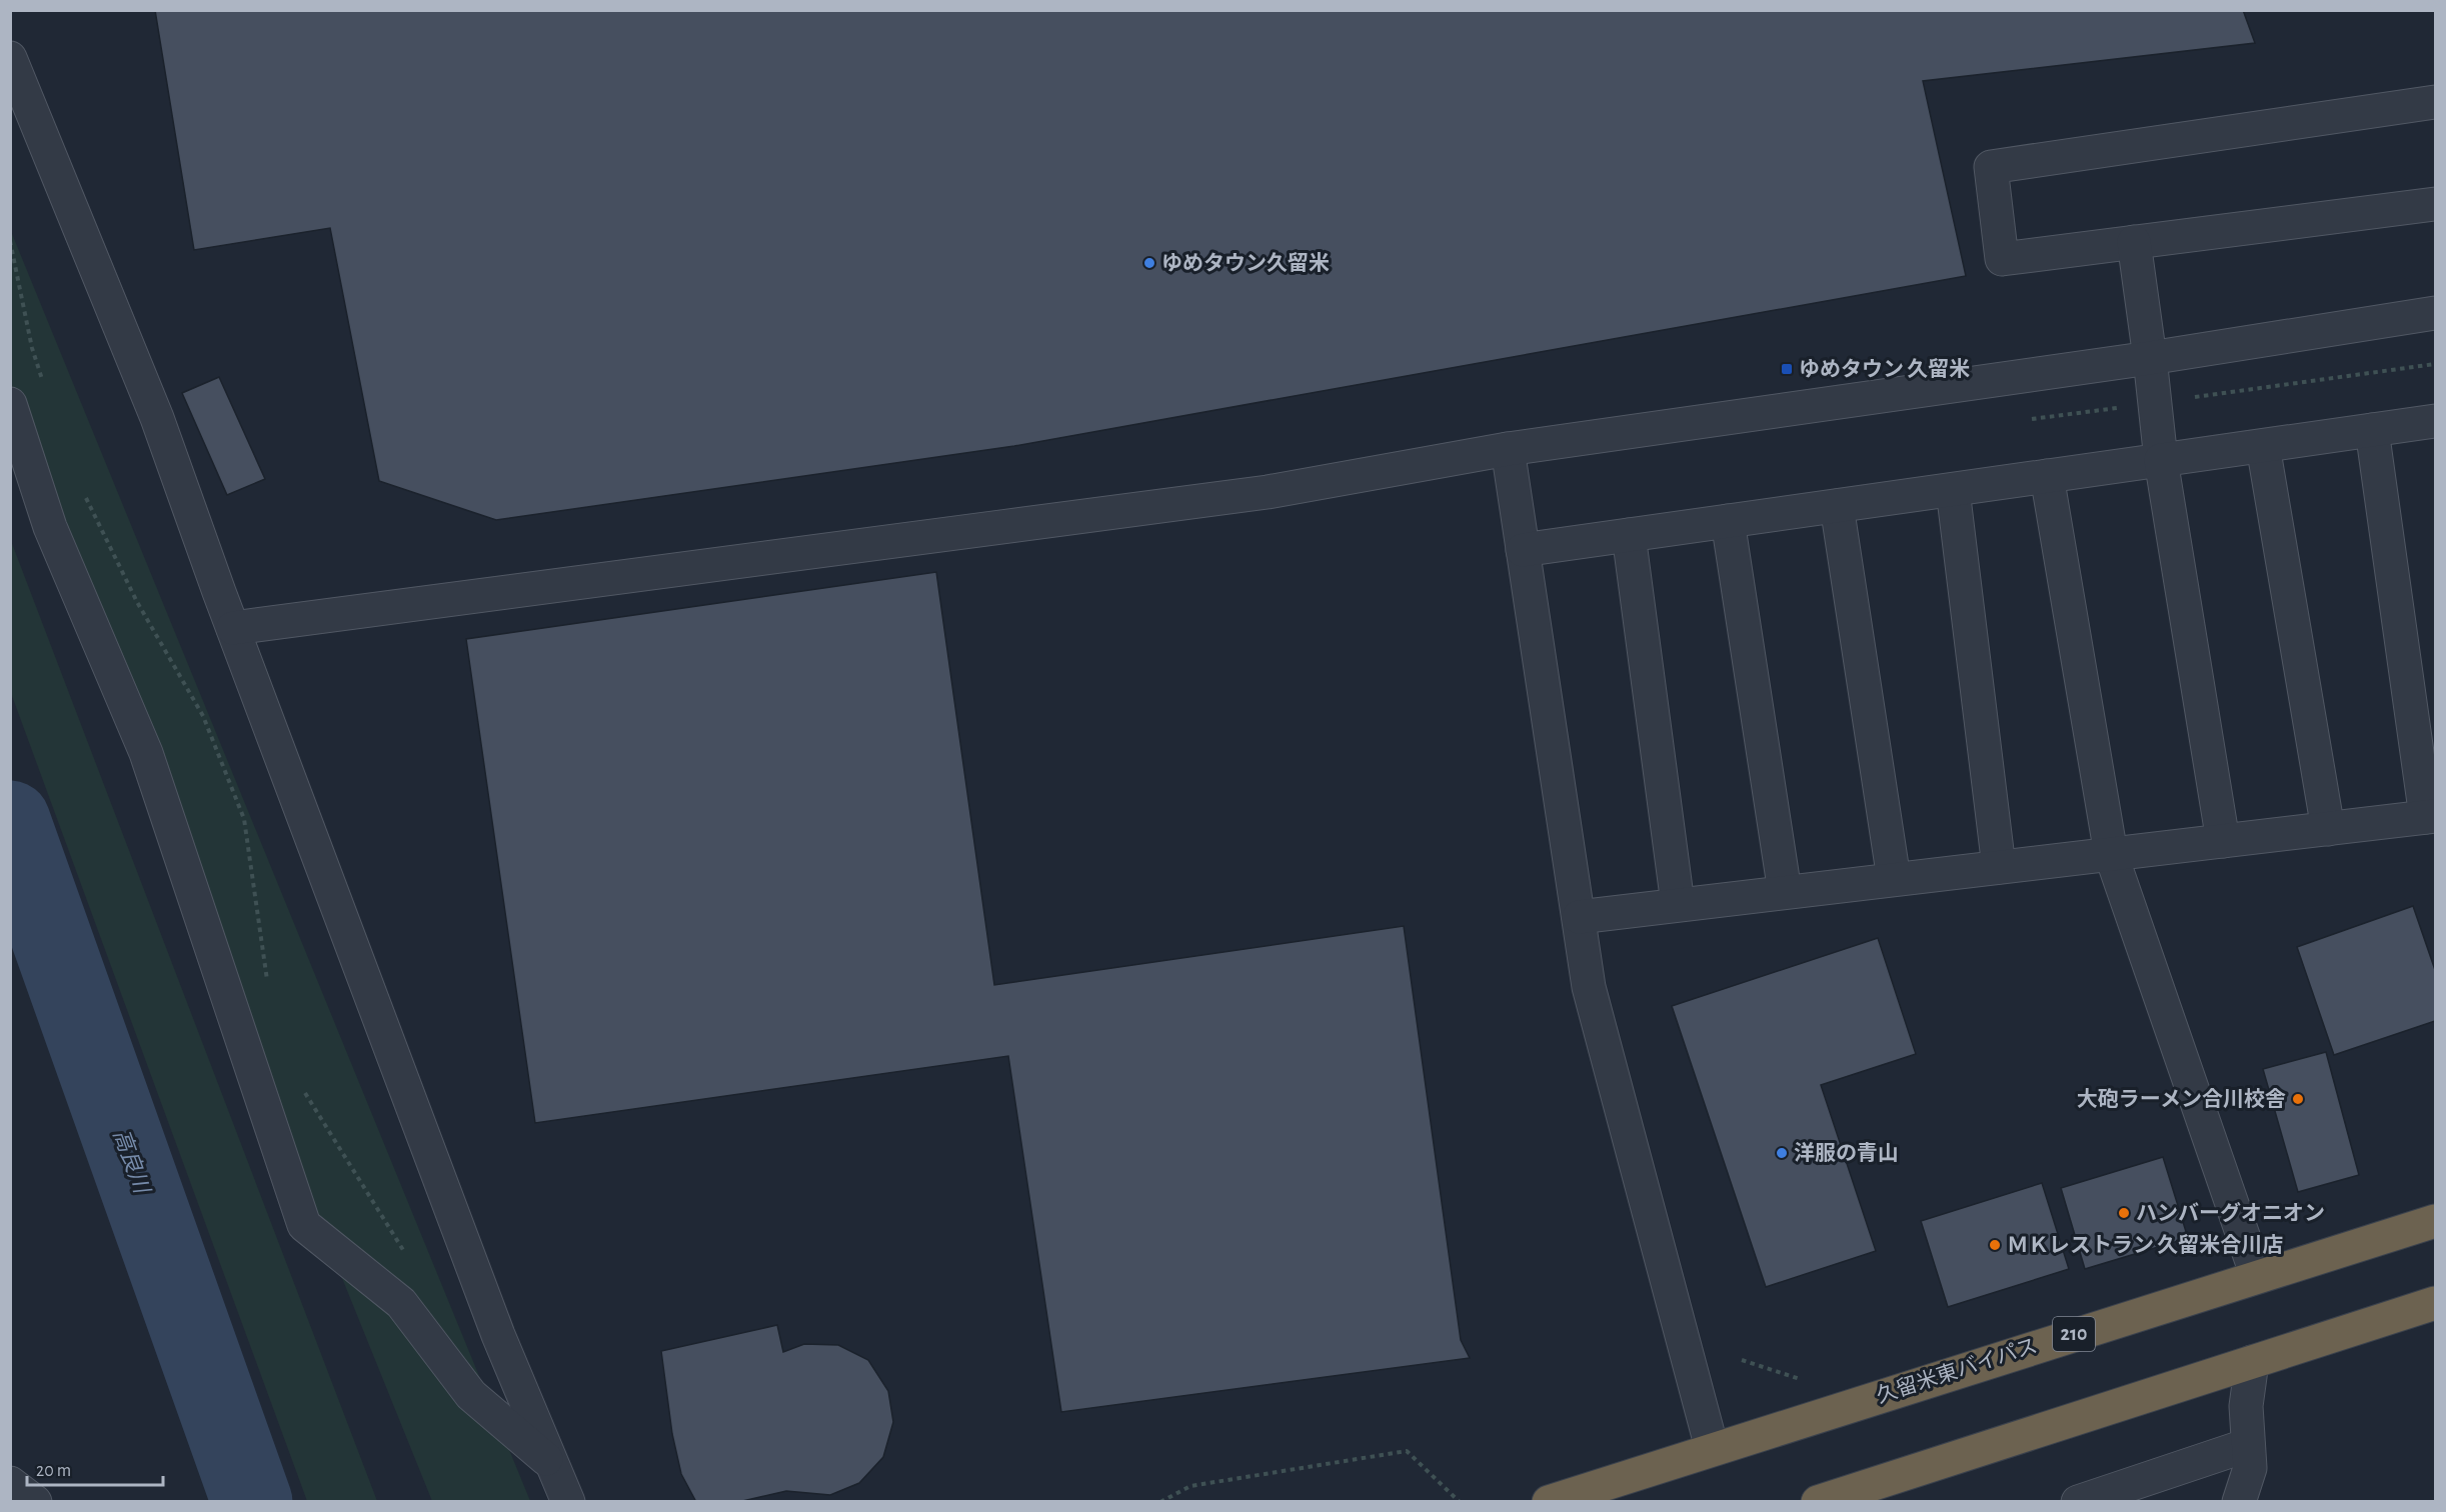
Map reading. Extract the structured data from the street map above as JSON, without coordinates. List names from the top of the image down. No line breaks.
{"streets":{"highway":["210","久留米東バイパス"]},"water":["高良川"],"places":{"other":["ゆめタウン久留米","大砲ラーメン合川校舎","洋服の青山","ハンバーグオニオン","ＭＫレストラン 久留米合川店"],"transit":["ゆめタウン 久留米"]},"scale_bar":"20 m"}
